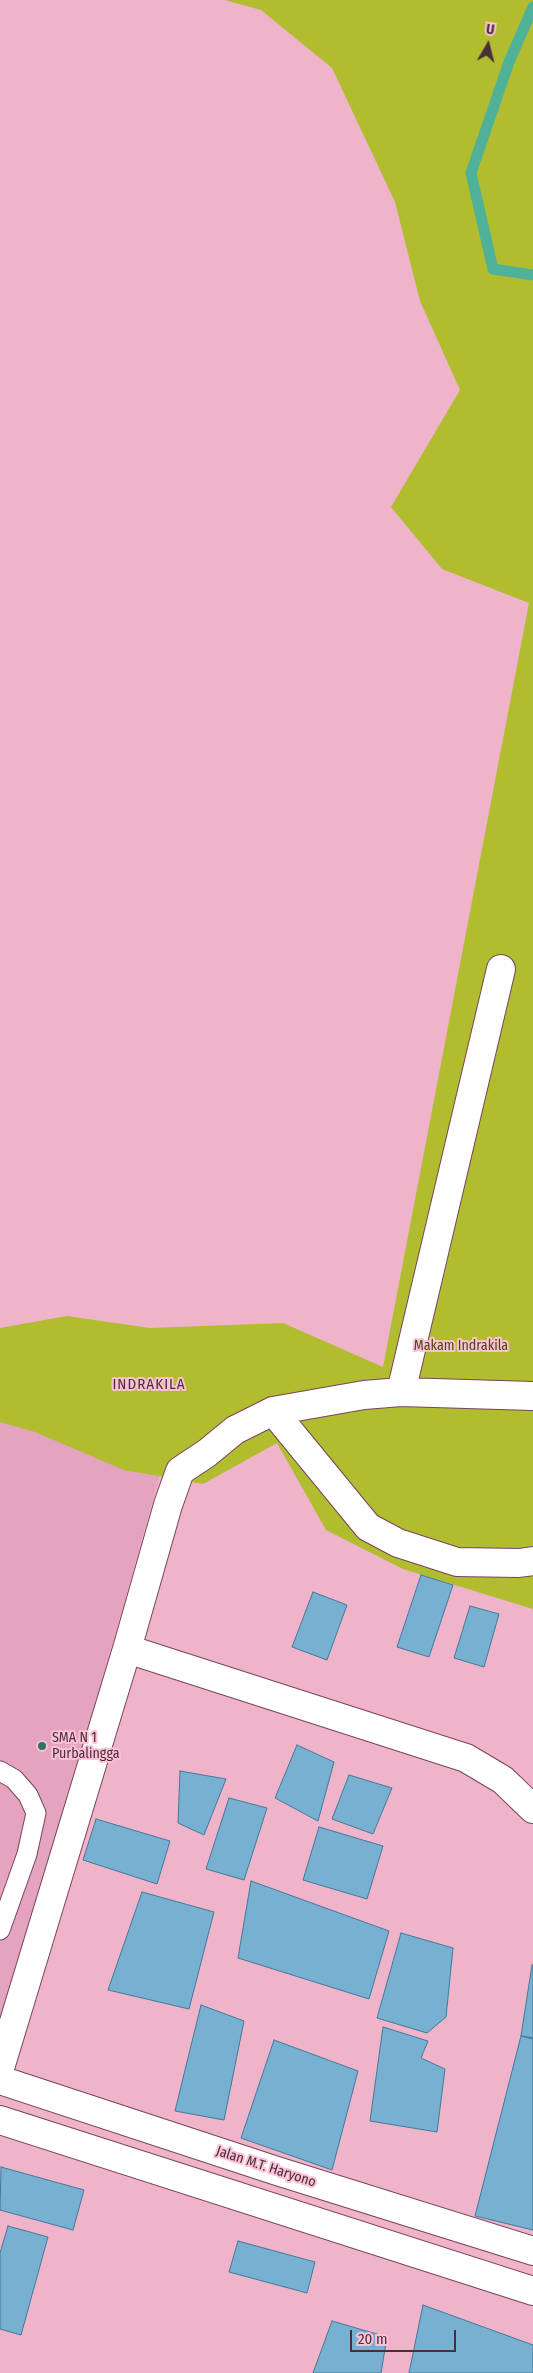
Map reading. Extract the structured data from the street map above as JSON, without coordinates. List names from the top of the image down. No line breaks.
{"streets":{"street":["Jalan M.T. Haryono"]},"districts":["INDRAKILA"],"parks":["Makam Indrakila"],"places":["SMA N 1 Purbalingga"],"scale_bar":"20 m","north":"top"}
